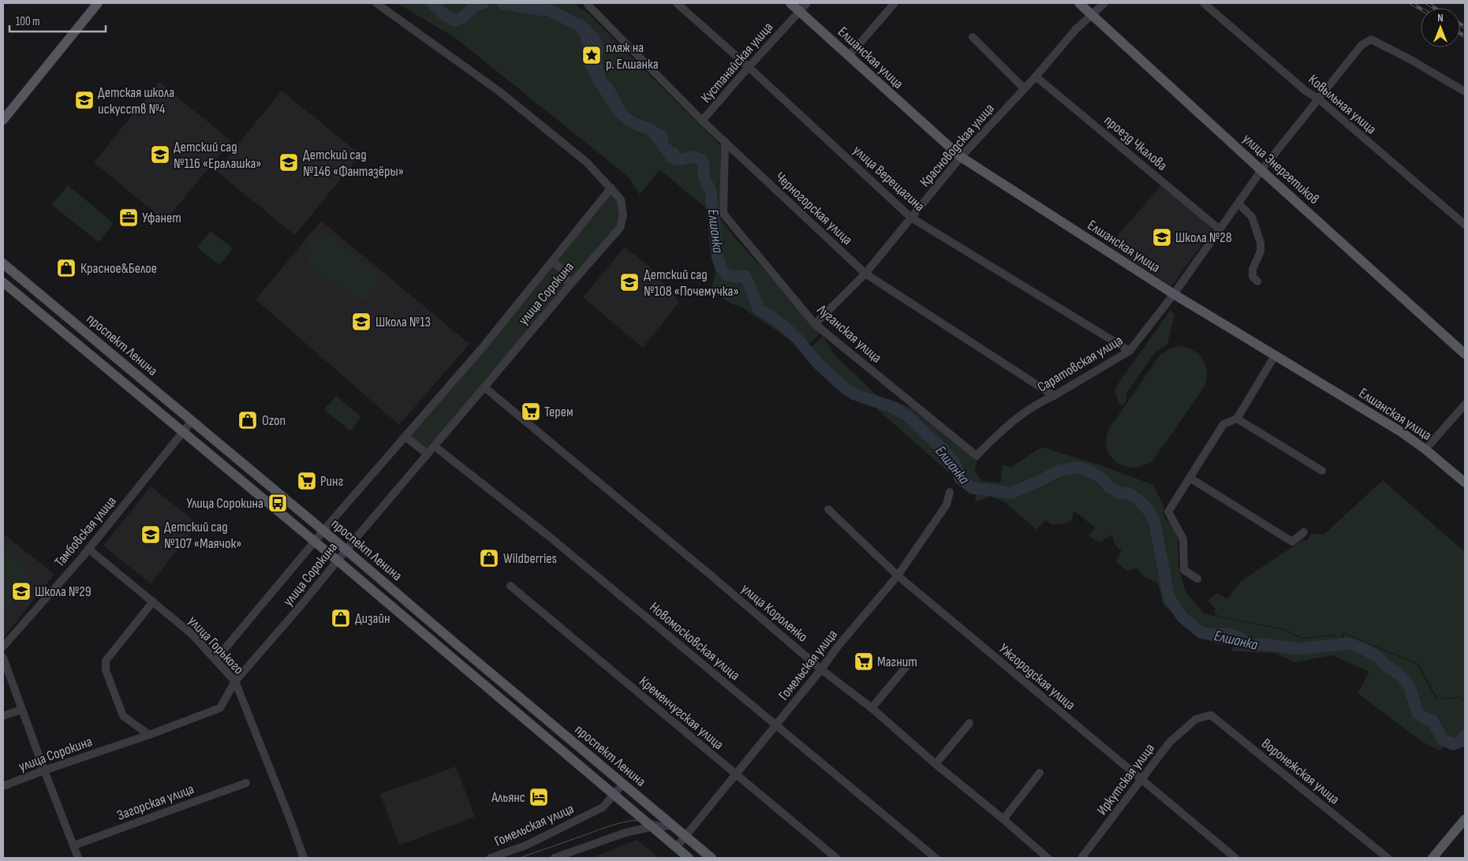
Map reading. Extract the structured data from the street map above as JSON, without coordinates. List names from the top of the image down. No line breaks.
{"streets":{"main road":["Елшанская улица","улица Энергетиков","проспект Ленина"],"street":["Кустанайская улица","Ковыльная улица","проезд Чкалова","Красноводская улица","улица Верещагина","Черногорская улица","улица Сорокина","Луганская улица","Саратовская улица","Тамбовская улица","улица Короленко","Новомосковская улица","улица Горького","Гомельская улица","Ужгородская улица","Кременчугская улица","Воронежская улица","Иркутская улица","Загорская улица"]},"crossings":[["Елшанская улица","Кустанайская улица"],["Елшанская улица","Красноводская улица"],["Елшанская улица","Саратовская улица"],["Кустанайская улица","улица Верещагина"],["Кустанайская улица","Черногорская улица"],["Ковыльная улица","Саратовская улица"],["проезд Чкалова","Красноводская улица"],["проезд Чкалова","Саратовская улица"],["Красноводская улица","улица Энергетиков"],["Красноводская улица","улица Верещагина"],["Красноводская улица","Черногорская улица"],["Красноводская улица","Луганская улица"],["улица Энергетиков","Саратовская улица"],["улица Верещагина","Саратовская улица"],["Черногорская улица","Луганская улица"],["Черногорская улица","Саратовская улица"],["улица Сорокина","проспект Ленина"],["улица Сорокина","улица Короленко"],["улица Сорокина","Новомосковская улица"],["улица Сорокина","улица Горького"],["Луганская улица","Саратовская улица"],["проспект Ленина","Тамбовская улица"],["проспект Ленина","Гомельская улица"],["Тамбовская улица","улица Горького"],["улица Короленко","Гомельская улица"],["Новомосковская улица","Гомельская улица"],["Гомельская улица","Ужгородская улица"],["Гомельская улица","Кременчугская улица"],["Ужгородская улица","Иркутская улица"],["Воронежская улица","Иркутская улица"]],"water":["Елшанка"],"places":{"place":["пляж на р. Елшанка"],"school or university":["Детская школа искусств №4","Детский сад №116 «Ералашка»","Детский сад №146 «Фантазёры»","Школа №28","Детский сад №108 «Почемучка»","Школа №13","Детский сад №107 «Маячок»","Школа №29"],"office":["Уфанет"],"shop":["Красное&Белое","Ozon","Wildberries","Дизайн"],"supermarket":["Терем","Ринг","Магнит"],"bus stop":["Улица Сорокина"],"hotel":["Альянс"]},"scale_bar":"100 m","north":"top"}
